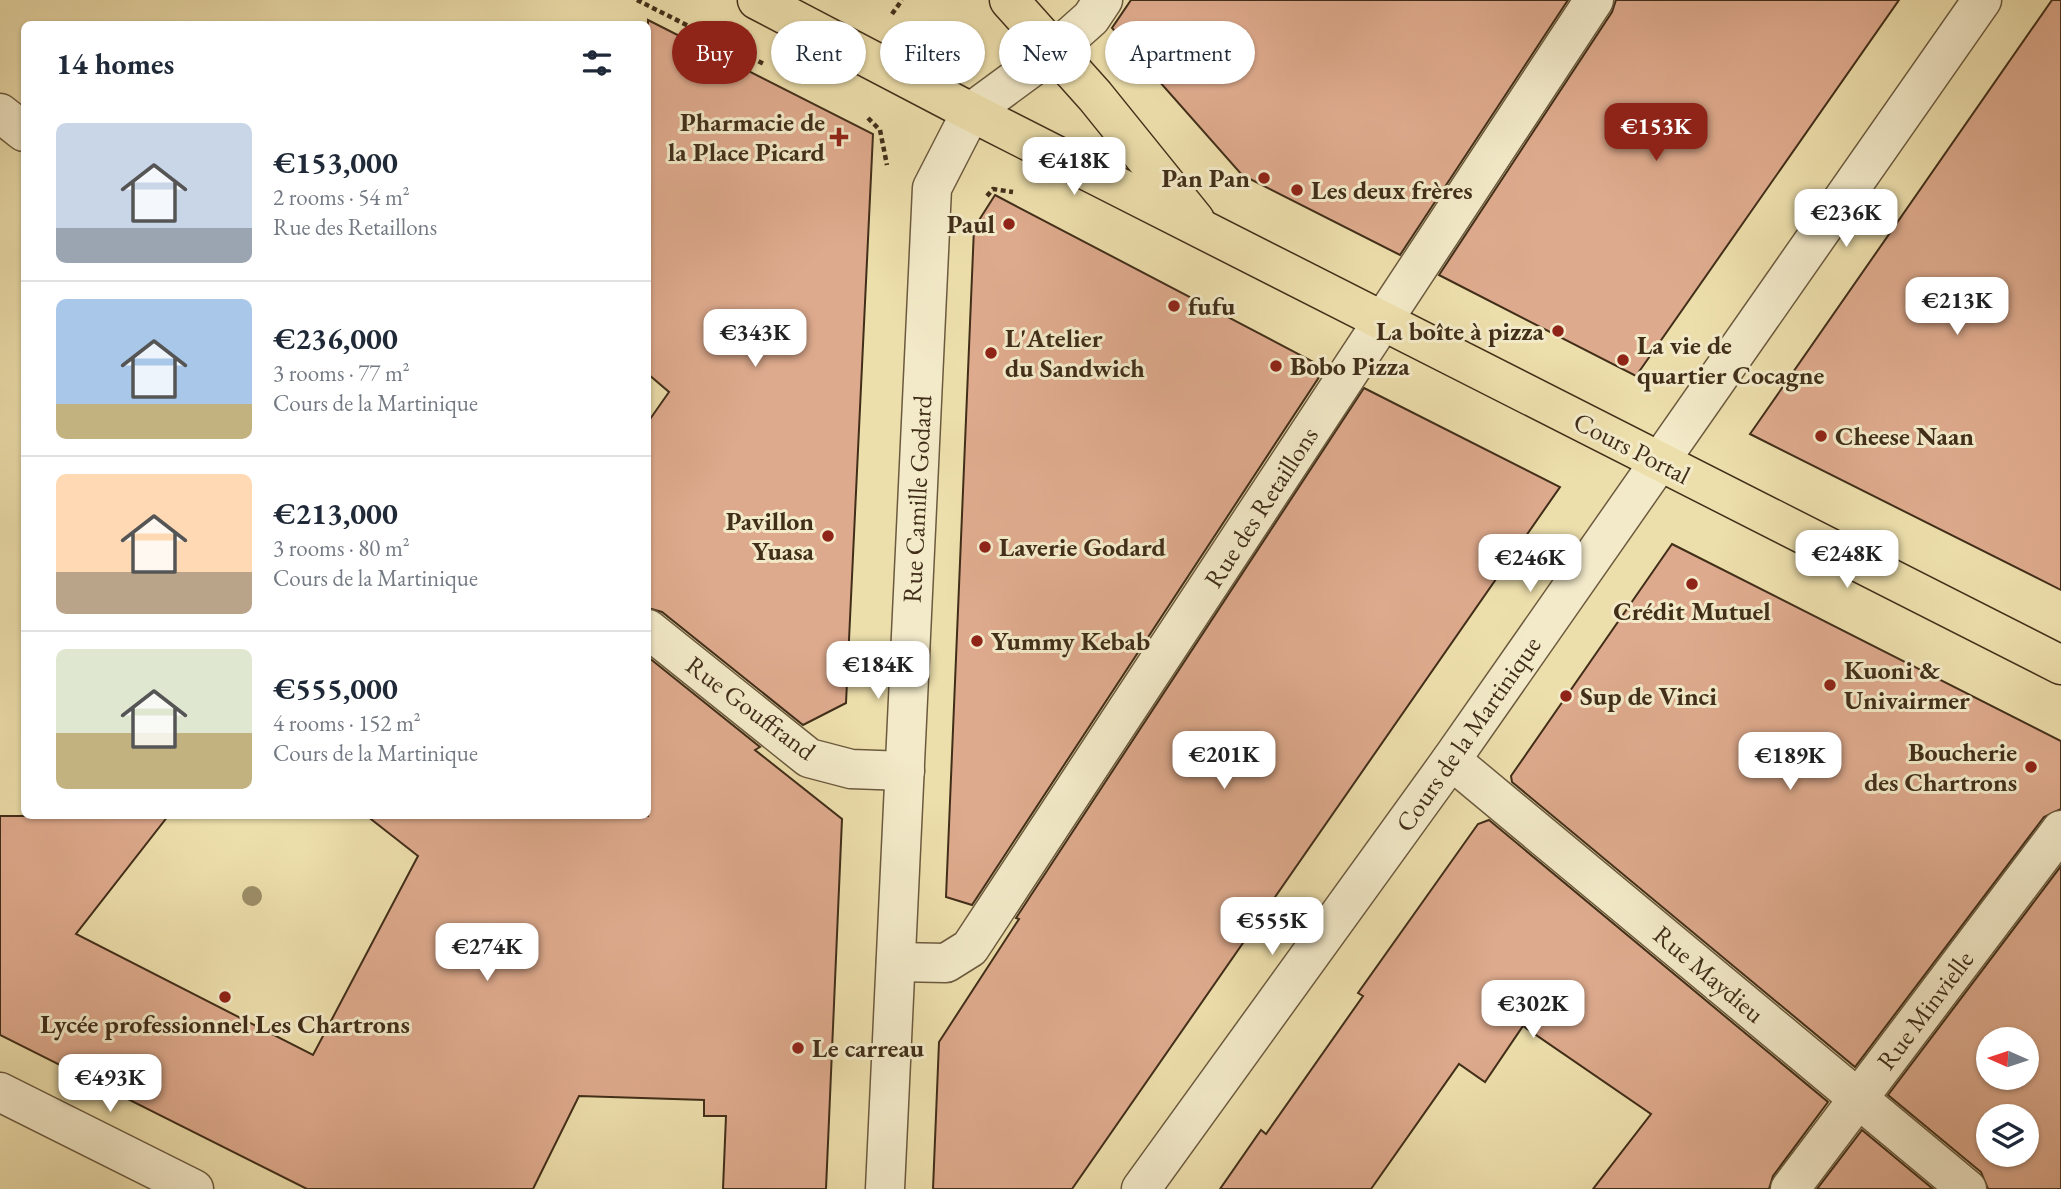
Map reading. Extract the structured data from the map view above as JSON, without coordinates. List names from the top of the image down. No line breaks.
{"streets":{"main road":["Cours Portal"],"street":["Rue Camille Godard","Rue des Retaillons","Rue Gouffrand","Cours de la Martinique","Rue Maydieu","Rue Minvielle"]},"crossings":[["Cours Portal","Rue Camille Godard"],["Cours Portal","Rue des Retaillons"],["Cours Portal","Cours de la Martinique"],["Rue Camille Godard","Rue des Retaillons"],["Rue Camille Godard","Rue Gouffrand"],["Cours de la Martinique","Rue Maydieu"],["Rue Maydieu","Rue Minvielle"]],"places":{"health":["Pharmacie de la Place Picard"],"other":["Pan Pan","Les deux frères","Paul","fufu","La boîte à pizza","L'Atelier du Sandwich","La vie de quartier Cocagne","Bobo Pizza","Cheese Naan","Pavillon Yuasa","Laverie Godard","Crédit Mutuel","Yummy Kebab","Kuoni & Univairmer","Sup de Vinci","Boucherie des Chartrons","Lycée professionnel Les Chartrons","Le carreau"]},"north":"left","page":{"chip":["Buy","Rent","Filters","New","Apartment"],"heading":"14 homes","price":["€153K","€418K","€236K","€213K","€343K","€248K","€246K","€184K","€201K","€189K","€555K","€274K","€302K","€493K"],"list":[{"name":"€153,000","note":"2 rooms · 54 m² · Rue des Retaillons"},{"name":"€236,000","note":"3 rooms · 77 m² · Cours de la Martinique"},{"name":"€213,000","note":"3 rooms · 80 m² · Cours de la Martinique"},{"name":"€555,000","note":"4 rooms · 152 m² · Cours de la Martinique"}]}}
